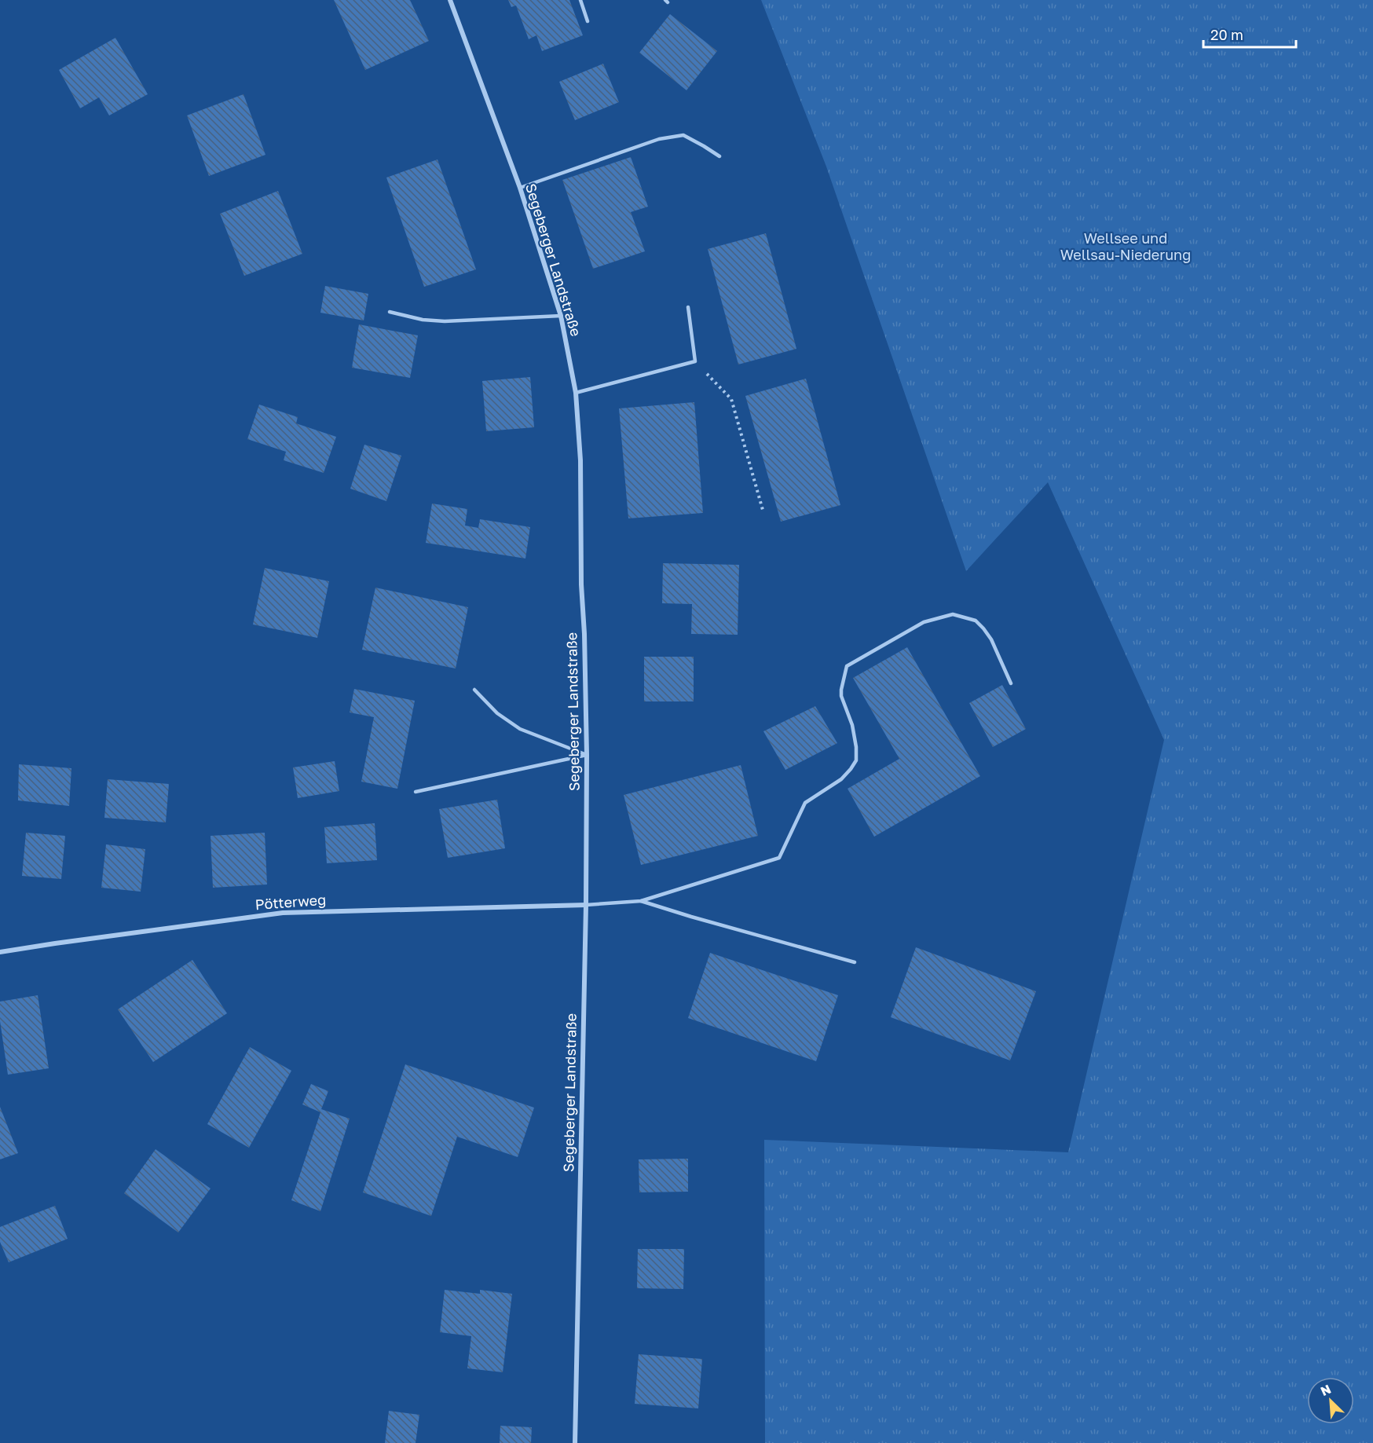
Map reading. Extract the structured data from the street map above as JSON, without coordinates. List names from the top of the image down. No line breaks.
{"streets":{"street":["Segeberger Landstraße","Pötterweg"]},"crossings":[["Segeberger Landstraße","Pötterweg"]],"parks":["Wellsee und Wellsau-Niederung"],"scale_bar":"20 m","north":"top left"}
